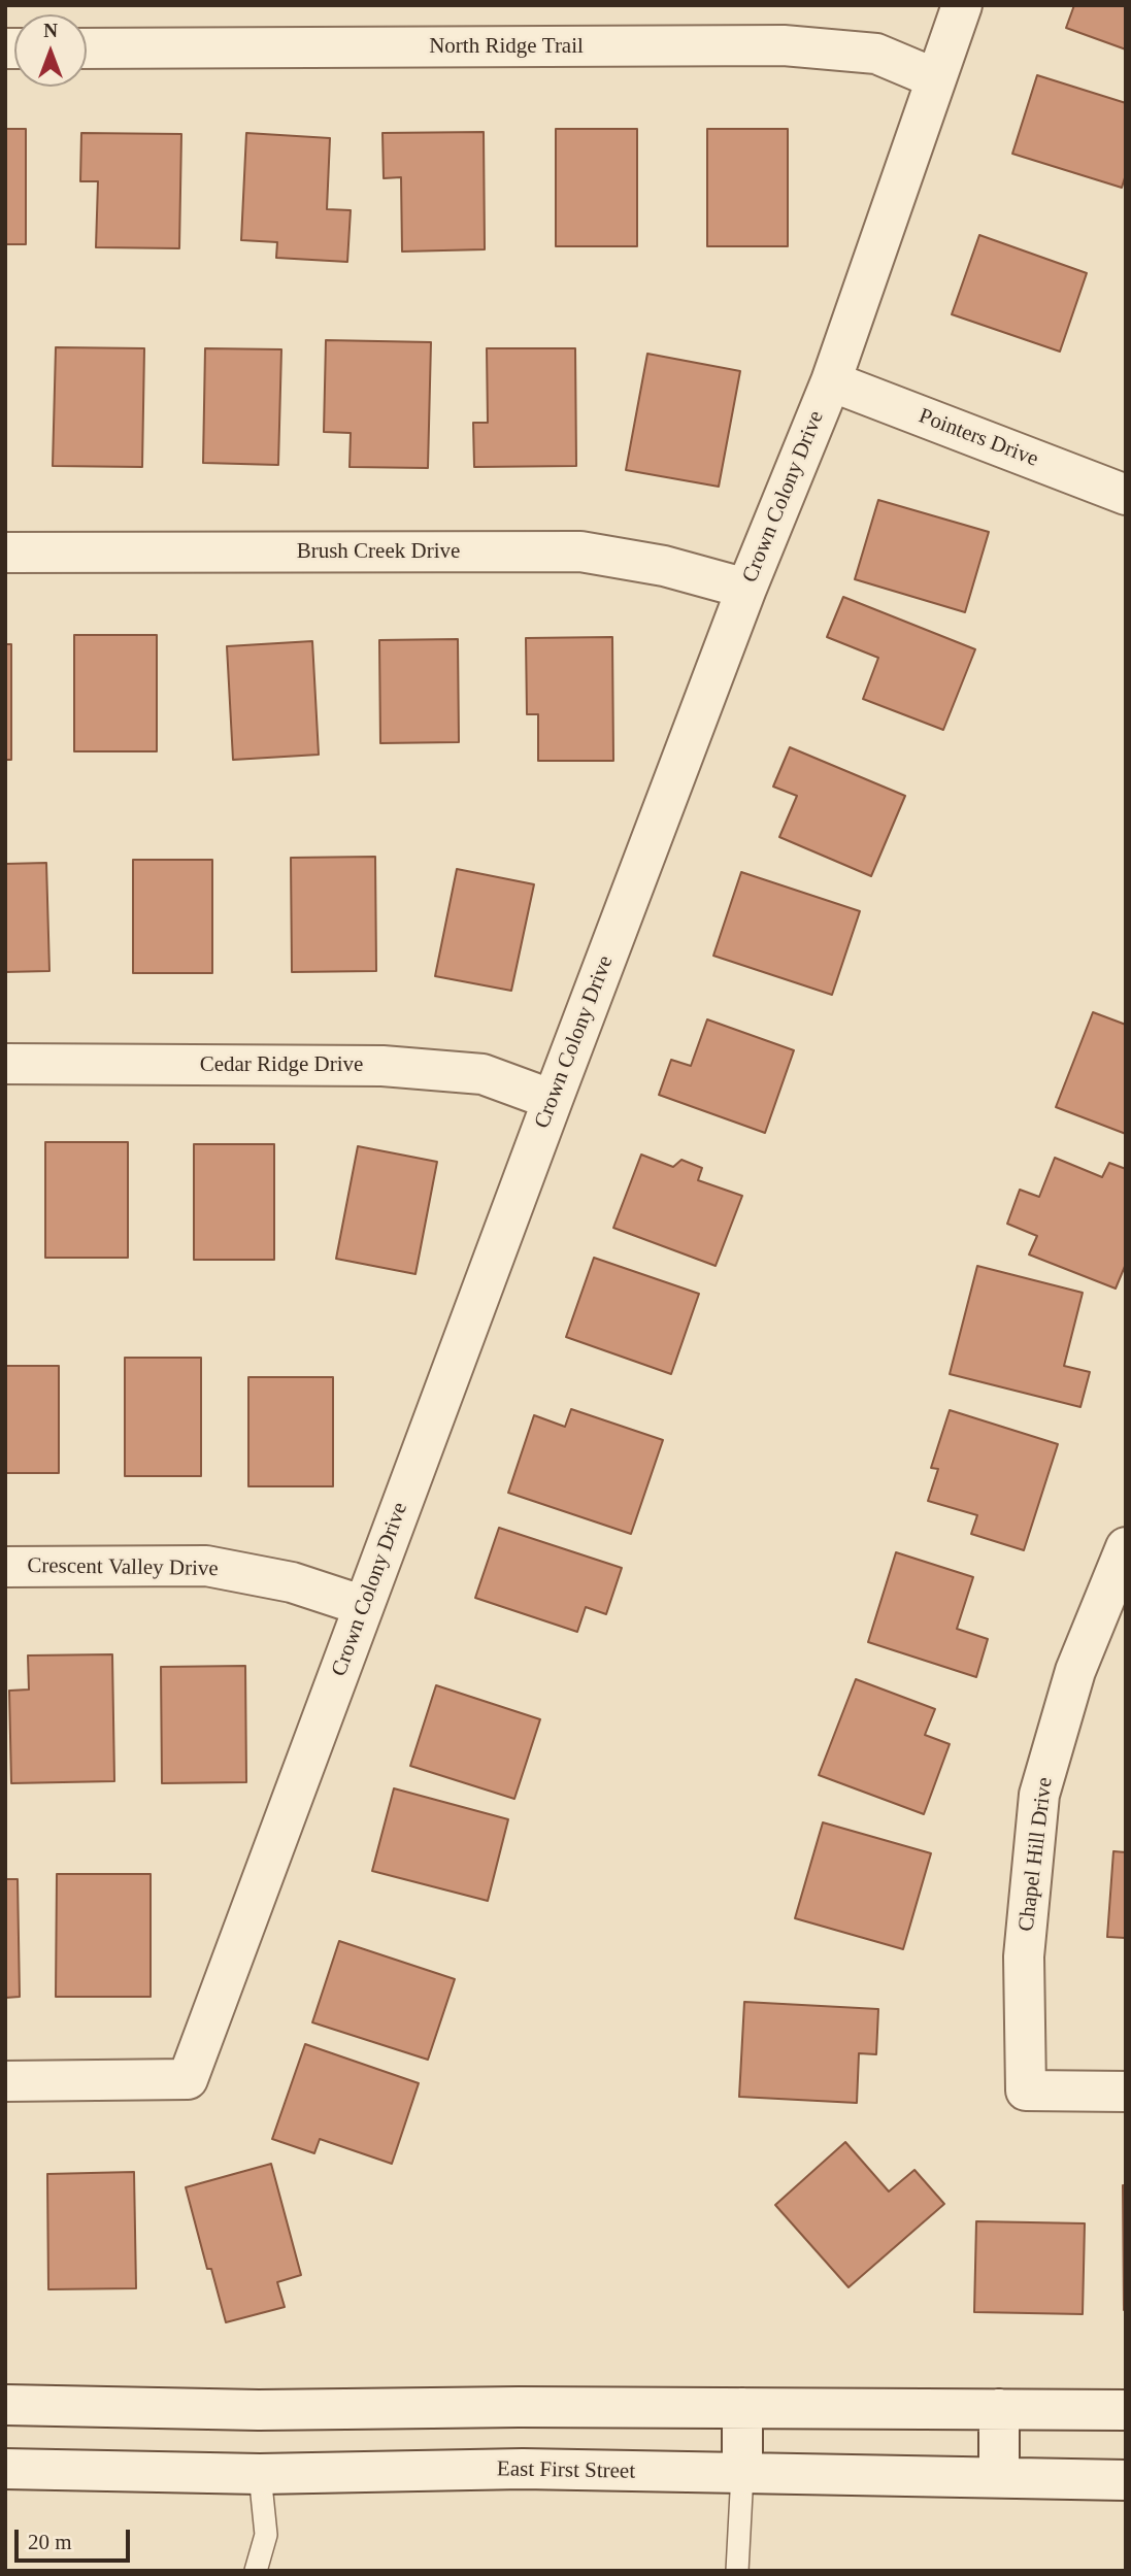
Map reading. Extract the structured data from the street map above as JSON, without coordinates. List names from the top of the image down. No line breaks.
{"streets":{"street":["North Ridge Trail","Pointers Drive","Crown Colony Drive","Brush Creek Drive","Cedar Ridge Drive","Crescent Valley Drive","Chapel Hill Drive","East First Street"]},"crossings":[["North Ridge Trail","Crown Colony Drive"],["Pointers Drive","Crown Colony Drive"],["Crown Colony Drive","Brush Creek Drive"],["Crown Colony Drive","Cedar Ridge Drive"],["Crown Colony Drive","Crescent Valley Drive"]],"scale_bar":"20 m","north":"top"}
